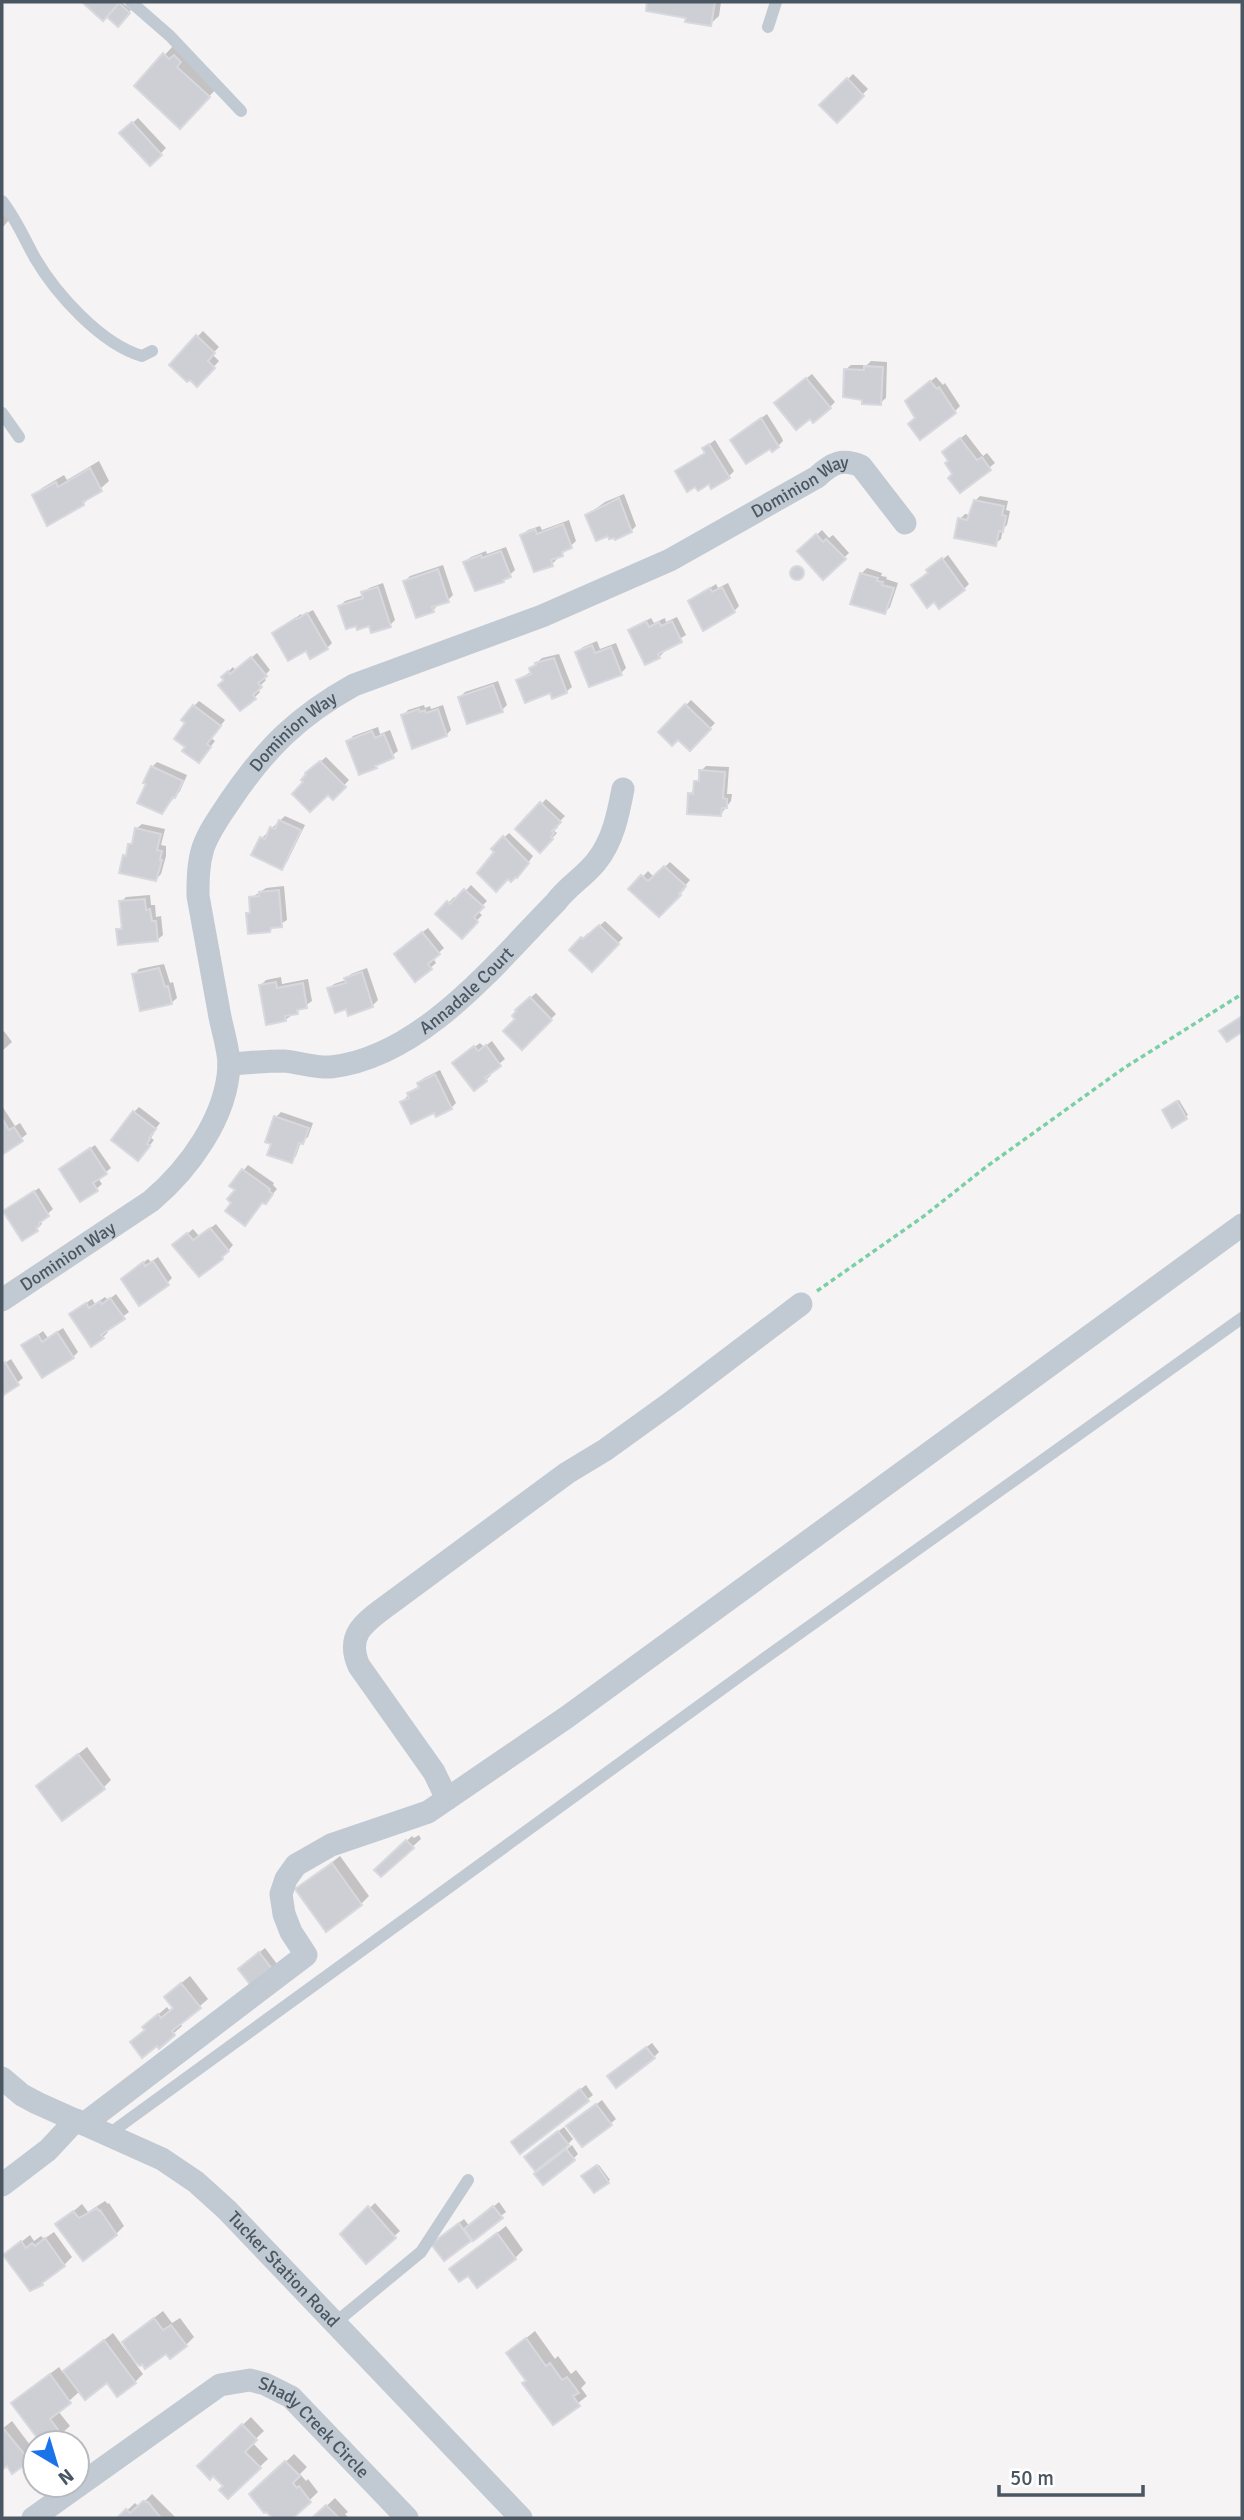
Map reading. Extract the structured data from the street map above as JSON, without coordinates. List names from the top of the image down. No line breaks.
{"streets":{"street":["Dominion Way","Annadale Court","Tucker Station Road","Shady Creek Circle"]},"crossings":[["Dominion Way","Annadale Court"]],"scale_bar":"50 m","north":"bottom right"}
